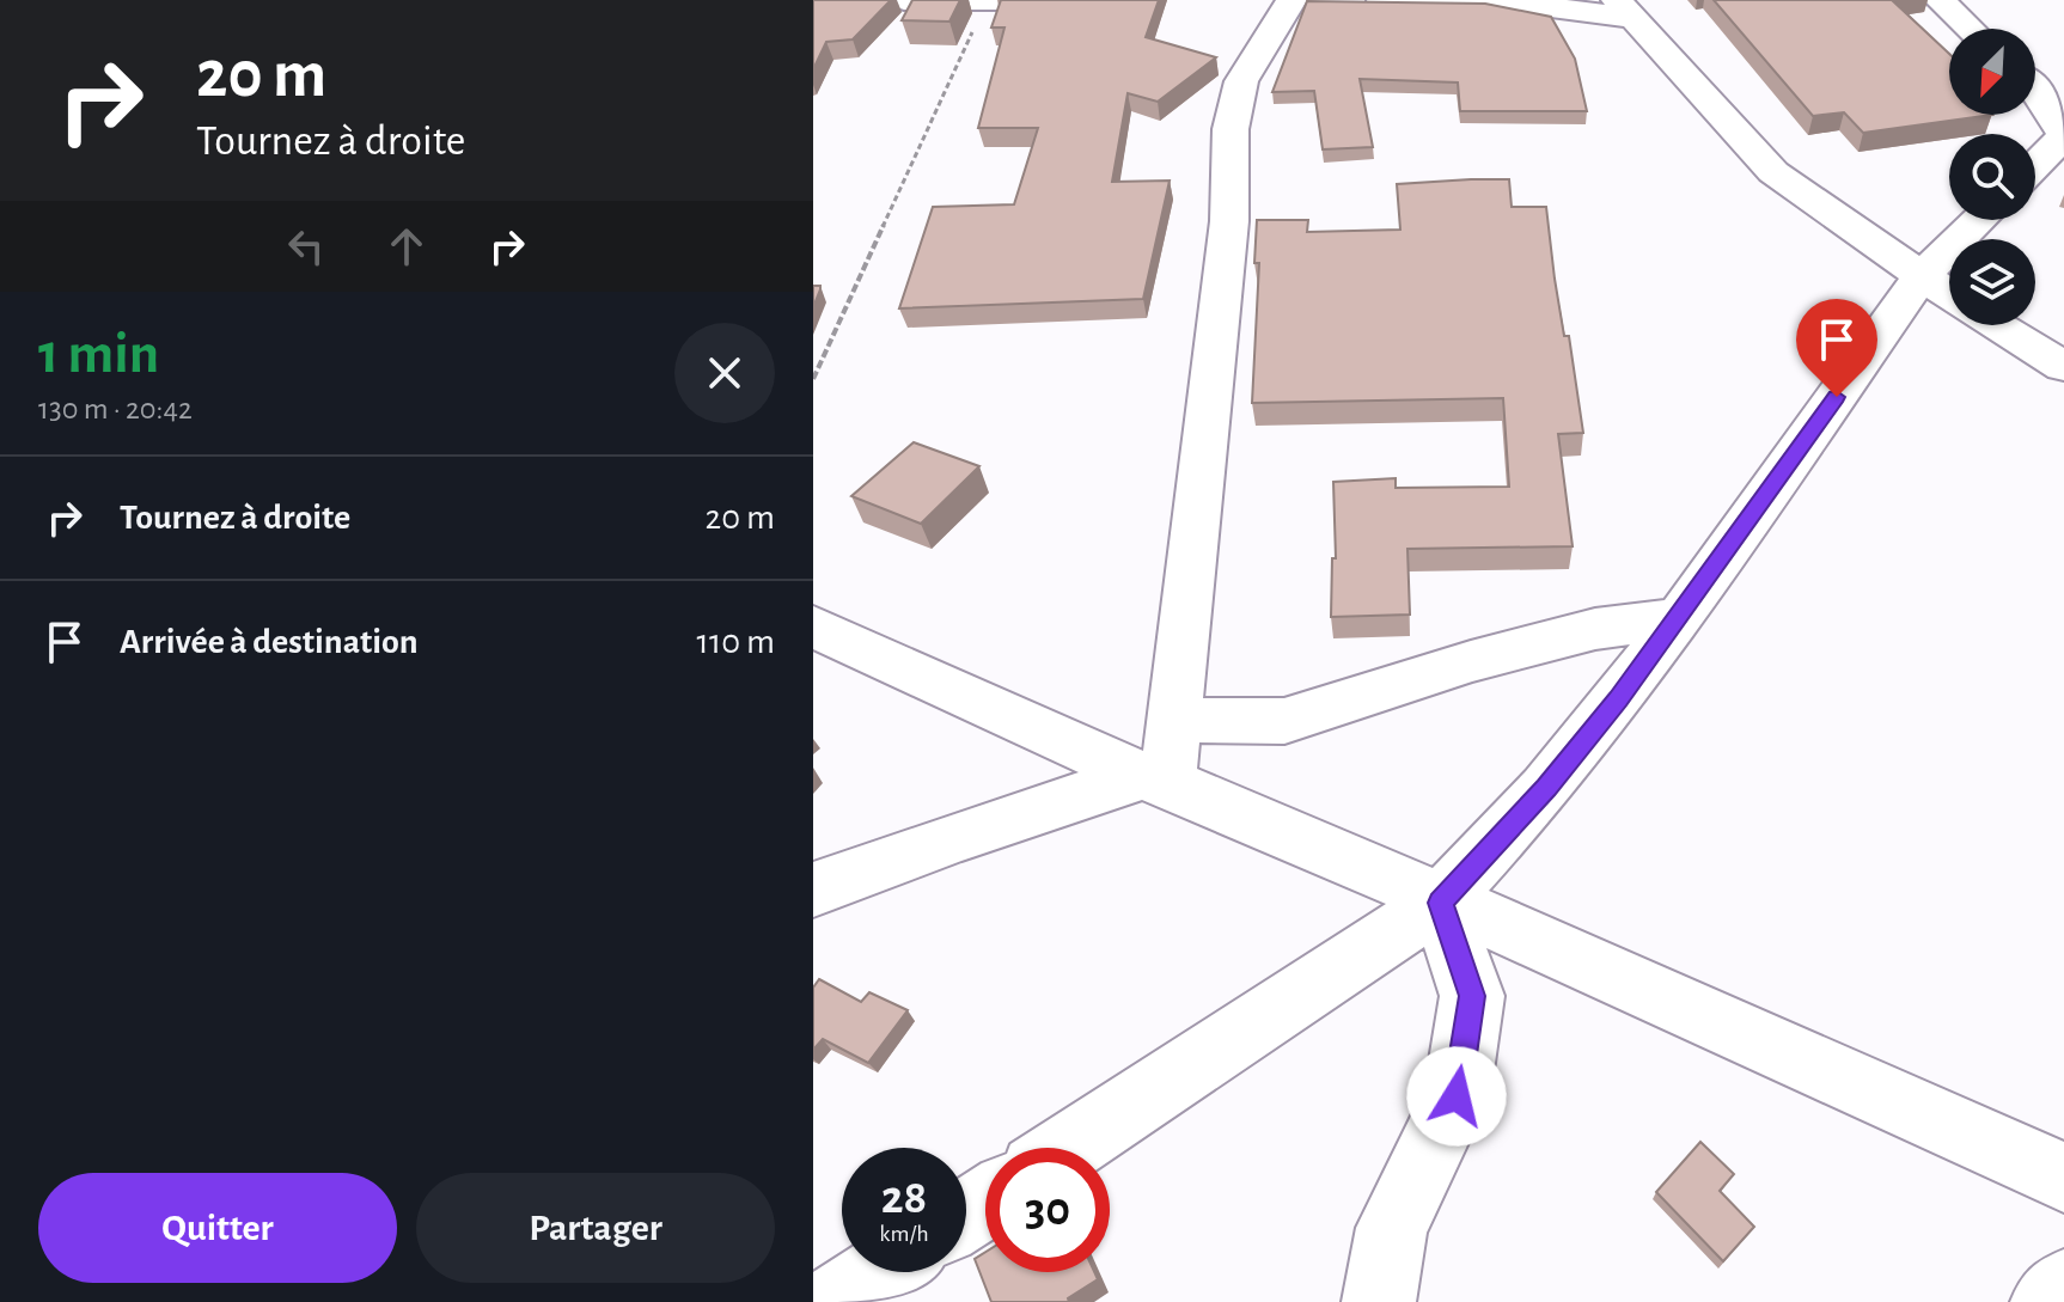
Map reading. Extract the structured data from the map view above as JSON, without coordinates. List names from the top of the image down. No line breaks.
{"north":"bottom left","page":{"turn":["20 m","Tournez à droite"],"heading":["1 min","130 m · 20:42"],"list":[{"name":"Tournez à droite","value":"20 m"},{"name":"Arrivée à destination","value":"110 m"}],"speed":"28 km/h","limit":"30","buttons":["Quitter","Partager"]}}
